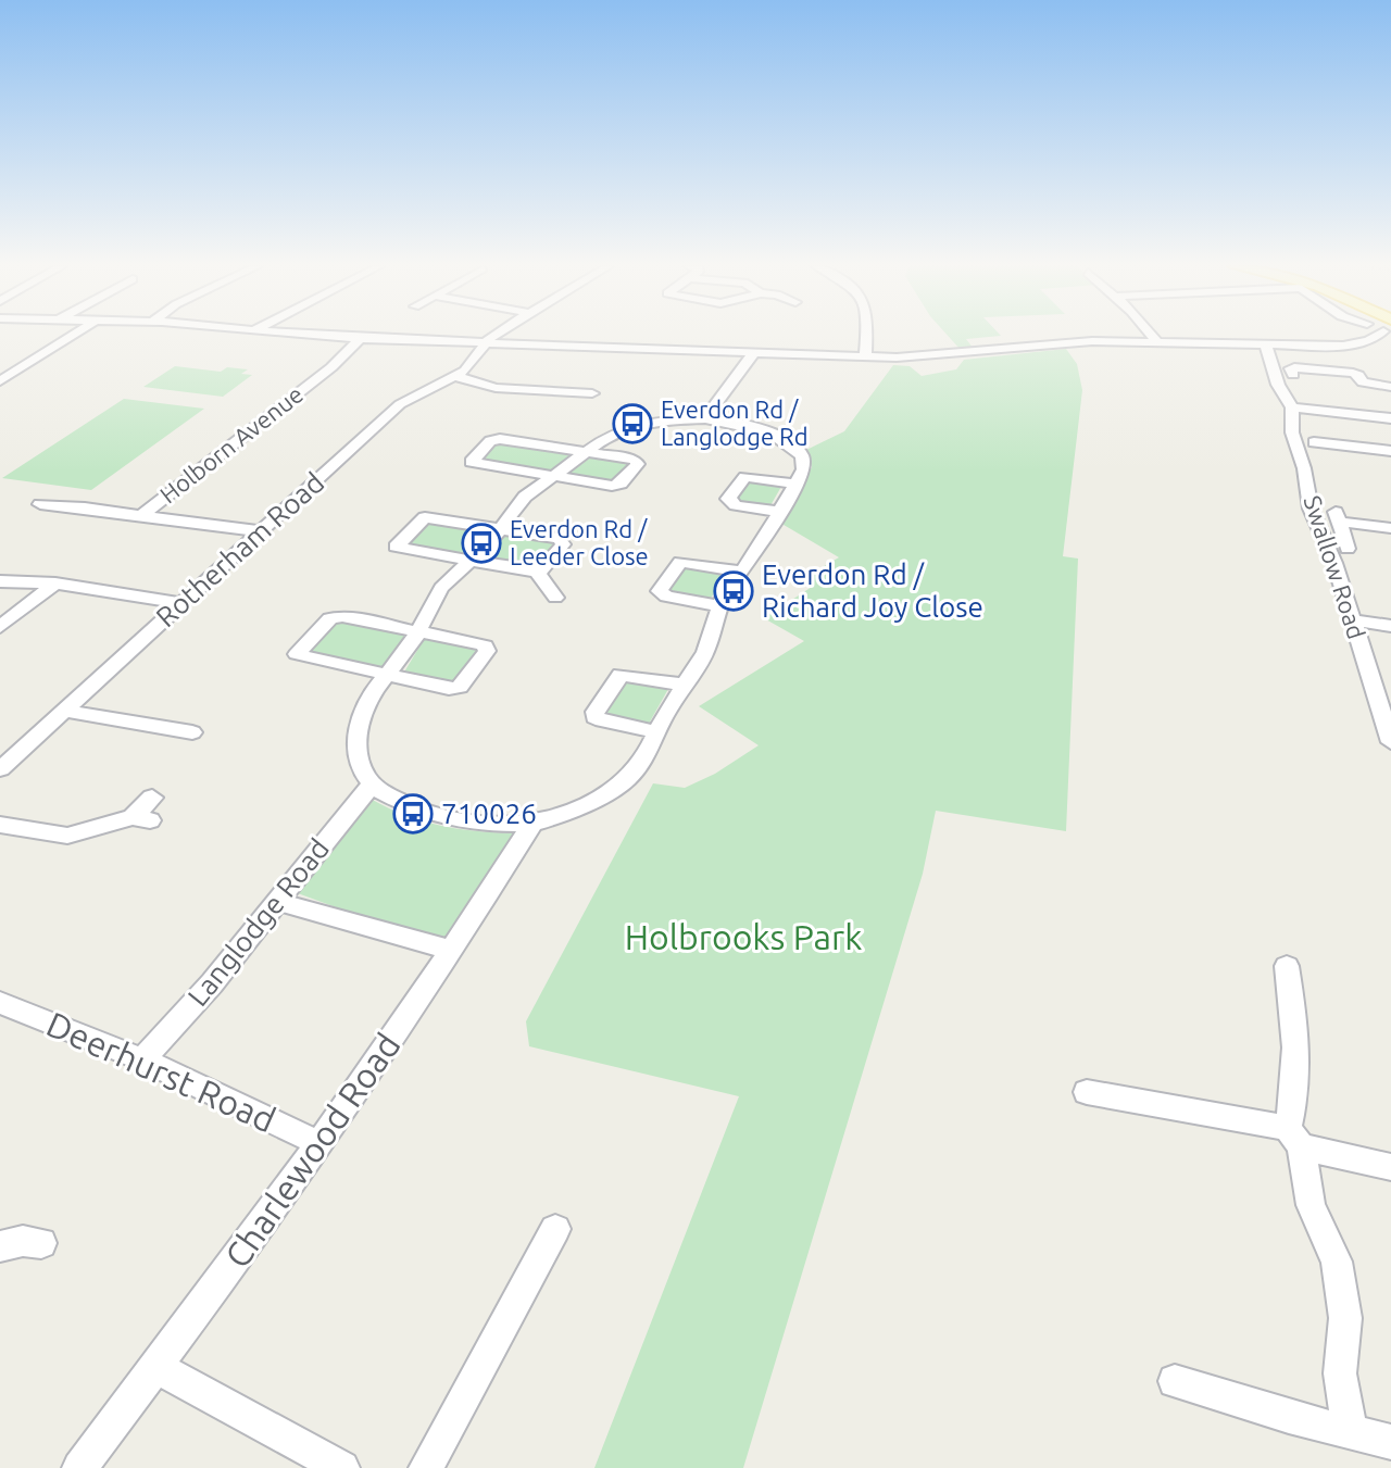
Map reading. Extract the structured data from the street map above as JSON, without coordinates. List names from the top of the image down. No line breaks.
{"streets":{"street":["Holborn Avenue","Rotherham Road","Swallow Road","Langlodge Road","Deerhurst Road","Charlewood Road"]},"crossings":[["Langlodge Road","Deerhurst Road"],["Deerhurst Road","Charlewood Road"]],"parks":["Holbrooks Park"],"places":{"bus stop":["Everdon Rd / Langlodge Rd","Everdon Rd / Leeder Close","Everdon Rd / Richard Joy Close","710026"]}}
